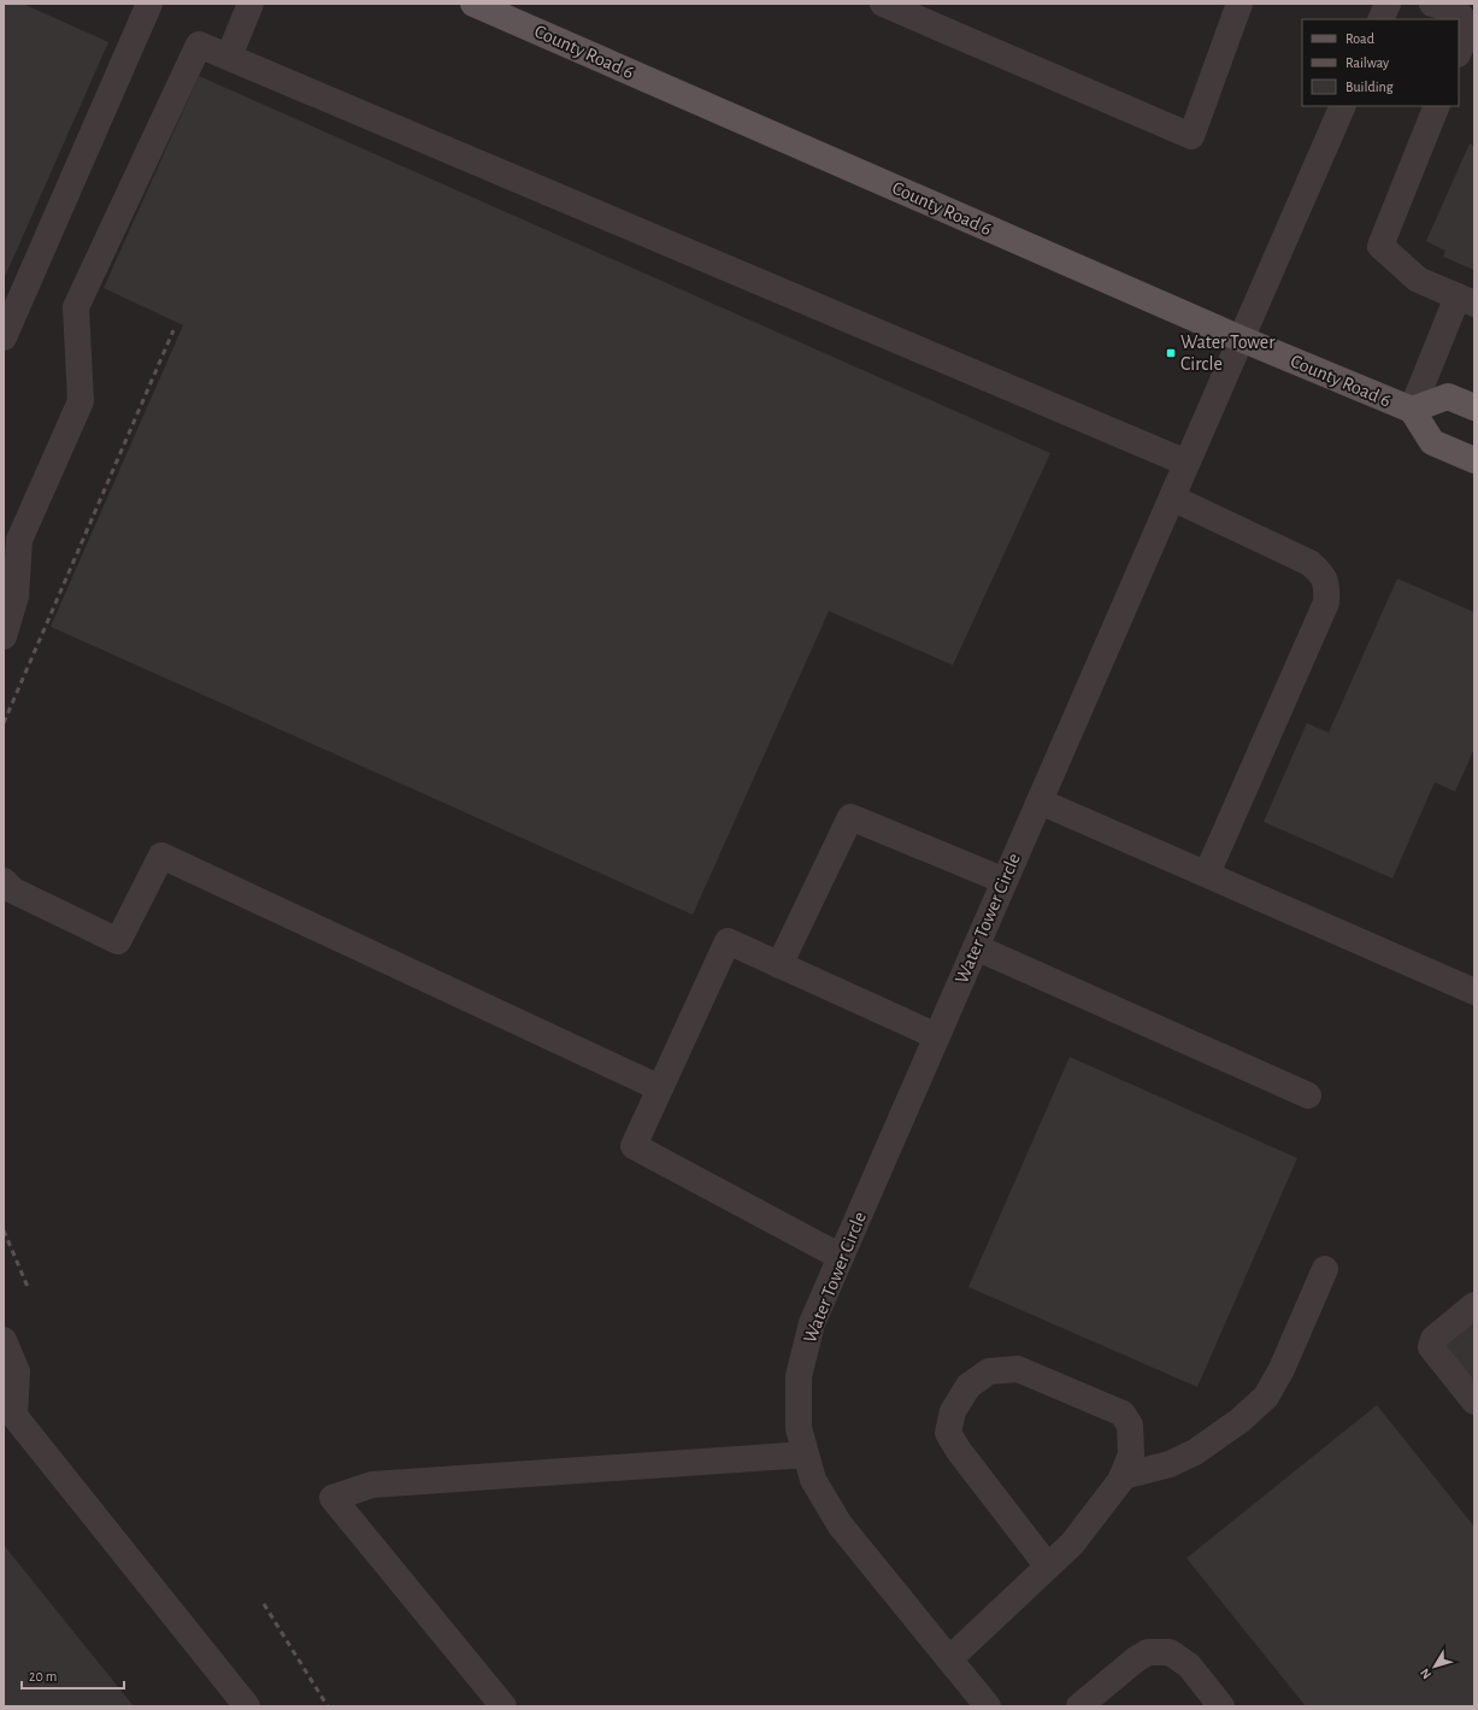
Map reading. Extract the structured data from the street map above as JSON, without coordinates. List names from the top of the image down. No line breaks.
{"streets":{"main road":["County Road 6"],"street":["Water Tower Circle"]},"crossings":[["County Road 6","Water Tower Circle"]],"places":{"transit":["Water Tower Circle"]},"legend":["Road","Railway","Building"],"scale_bar":"20 m","north":"bottom left"}
